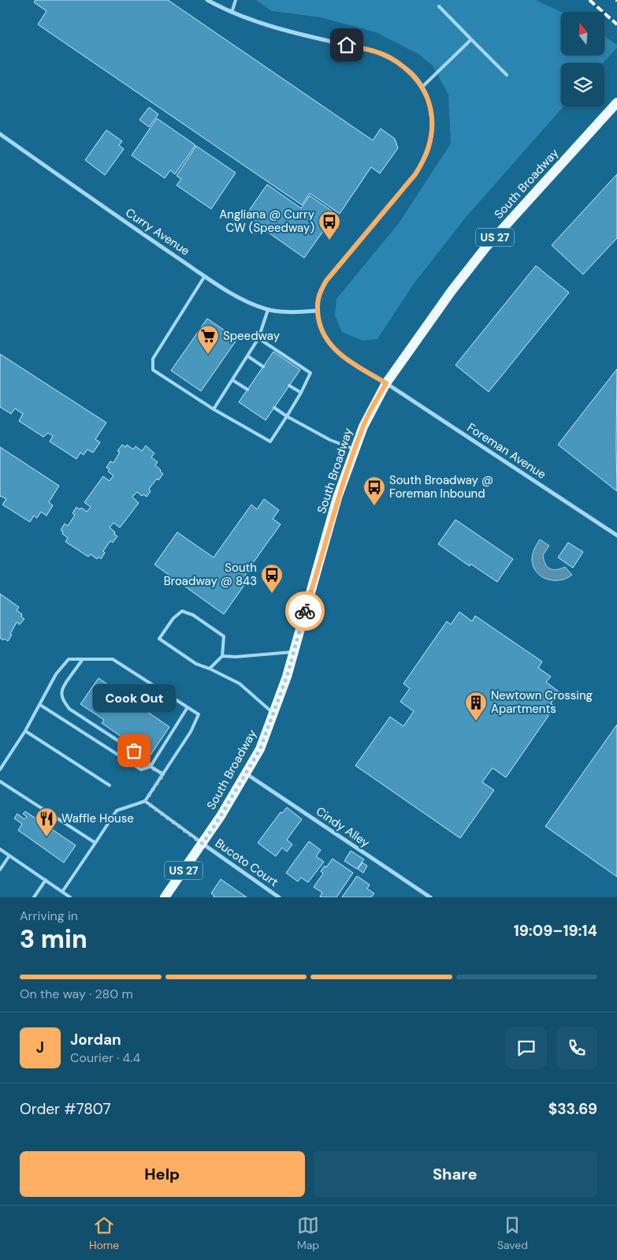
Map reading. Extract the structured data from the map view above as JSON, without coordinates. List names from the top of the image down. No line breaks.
{"streets":{"main road":["South Broadway","US 27"],"street":["Curry Avenue","Foreman Avenue","Cindy Alley","Bucoto Court"]},"crossings":[["South Broadway","Foreman Avenue"],["South Broadway","Cindy Alley"],["South Broadway","Bucoto Court"],["Curry Avenue","Foreman Avenue"]],"places":{"bus stop":["Angliana @ Curry CW (Speedway)","South Broadway @ Foreman Inbound","South Broadway @ 843"],"supermarket":["Speedway"],"building":["Newtown Crossing Apartments"],"other":["Cook Out"],"restaurant":["Waffle House"]},"north":"top","page":{"bubble":"Cook Out","heading":["3 min","Arriving in","19:09–19:14"],"panel":["Jordan","Courier · 4.4","Order #7807","$33.69"],"bar":"On the way · 280 m","round":"J","buttons":["Help","Share"],"tabs":["Home","Map","Saved"]}}
